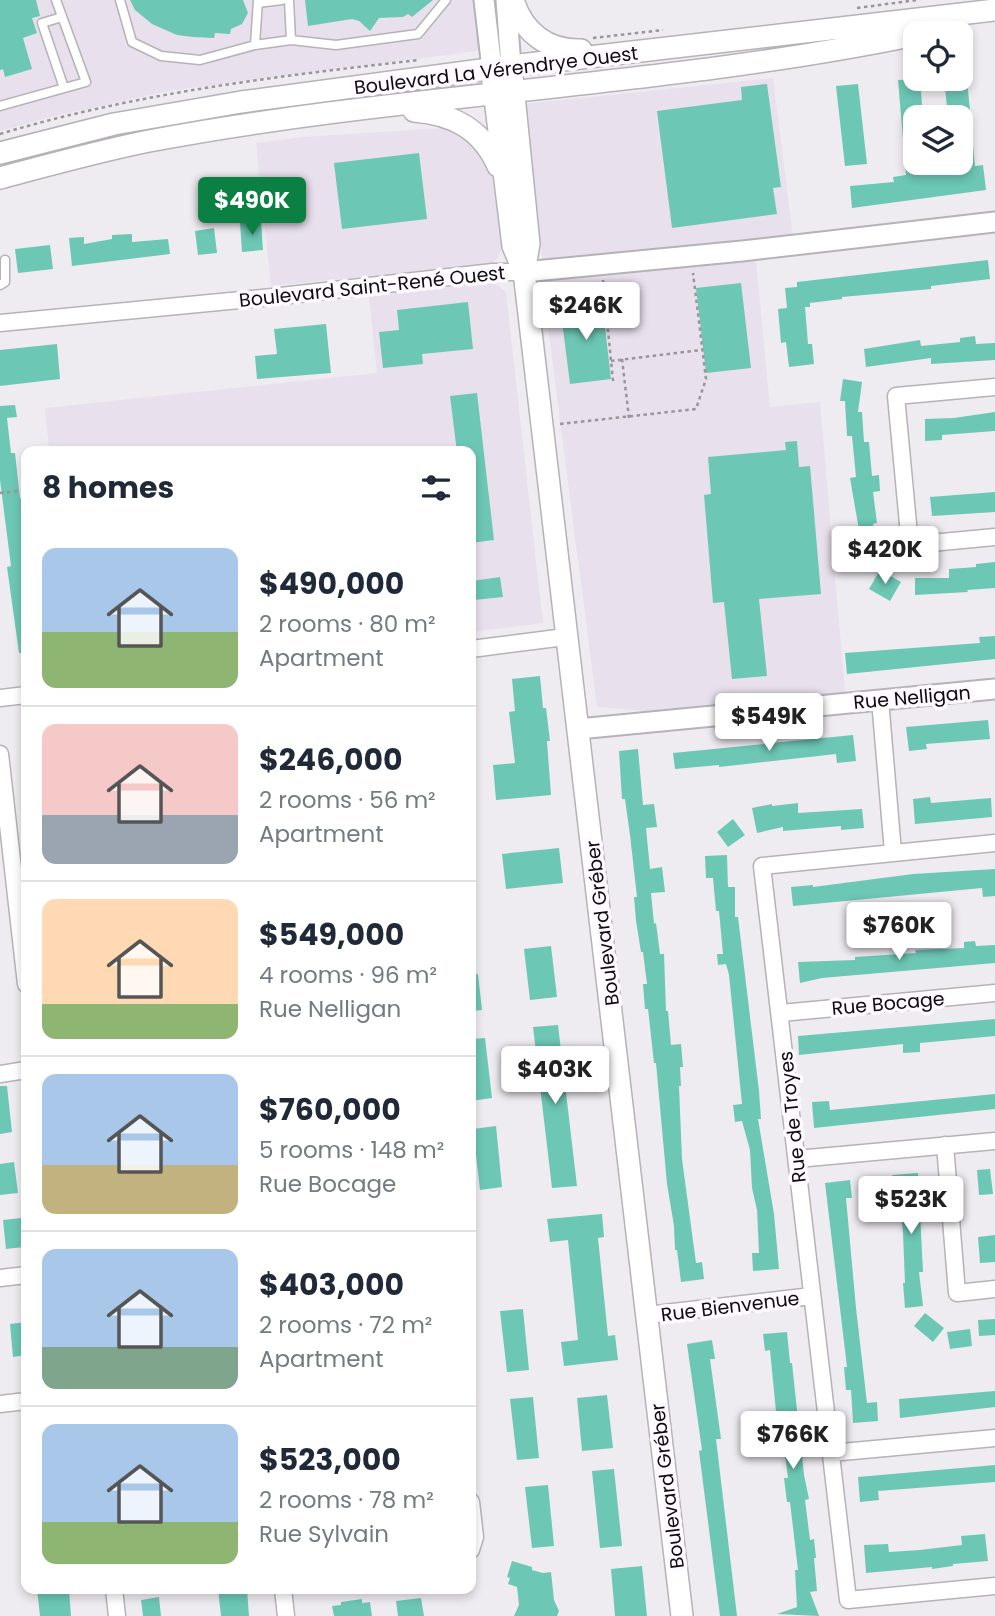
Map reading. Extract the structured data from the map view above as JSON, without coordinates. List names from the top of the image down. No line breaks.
{"streets":{"main road":["Boulevard La Vérendrye Ouest","Boulevard Gréber"],"street":["Boulevard Saint-René Ouest","Rue Nelligan","Rue Bocage","Rue de Troyes","Rue Bienvenue"]},"crossings":[["Boulevard La Vérendrye Ouest","Boulevard Gréber"],["Boulevard Saint-René Ouest","Boulevard Gréber"],["Rue Nelligan","Boulevard Gréber"],["Boulevard Gréber","Rue Bienvenue"],["Rue Bocage","Rue de Troyes"],["Rue de Troyes","Rue Bienvenue"]],"page":{"price":["$490K","$246K","$420K","$549K","$760K","$403K","$523K","$766K"],"heading":"8 homes","list":[{"name":"$490,000","note":"2 rooms · 80 m² · Apartment"},{"name":"$246,000","note":"2 rooms · 56 m² · Apartment"},{"name":"$549,000","note":"4 rooms · 96 m² · Rue Nelligan"},{"name":"$760,000","note":"5 rooms · 148 m² · Rue Bocage"},{"name":"$403,000","note":"2 rooms · 72 m² · Apartment"},{"name":"$523,000","note":"2 rooms · 78 m² · Rue Sylvain"}]}}
